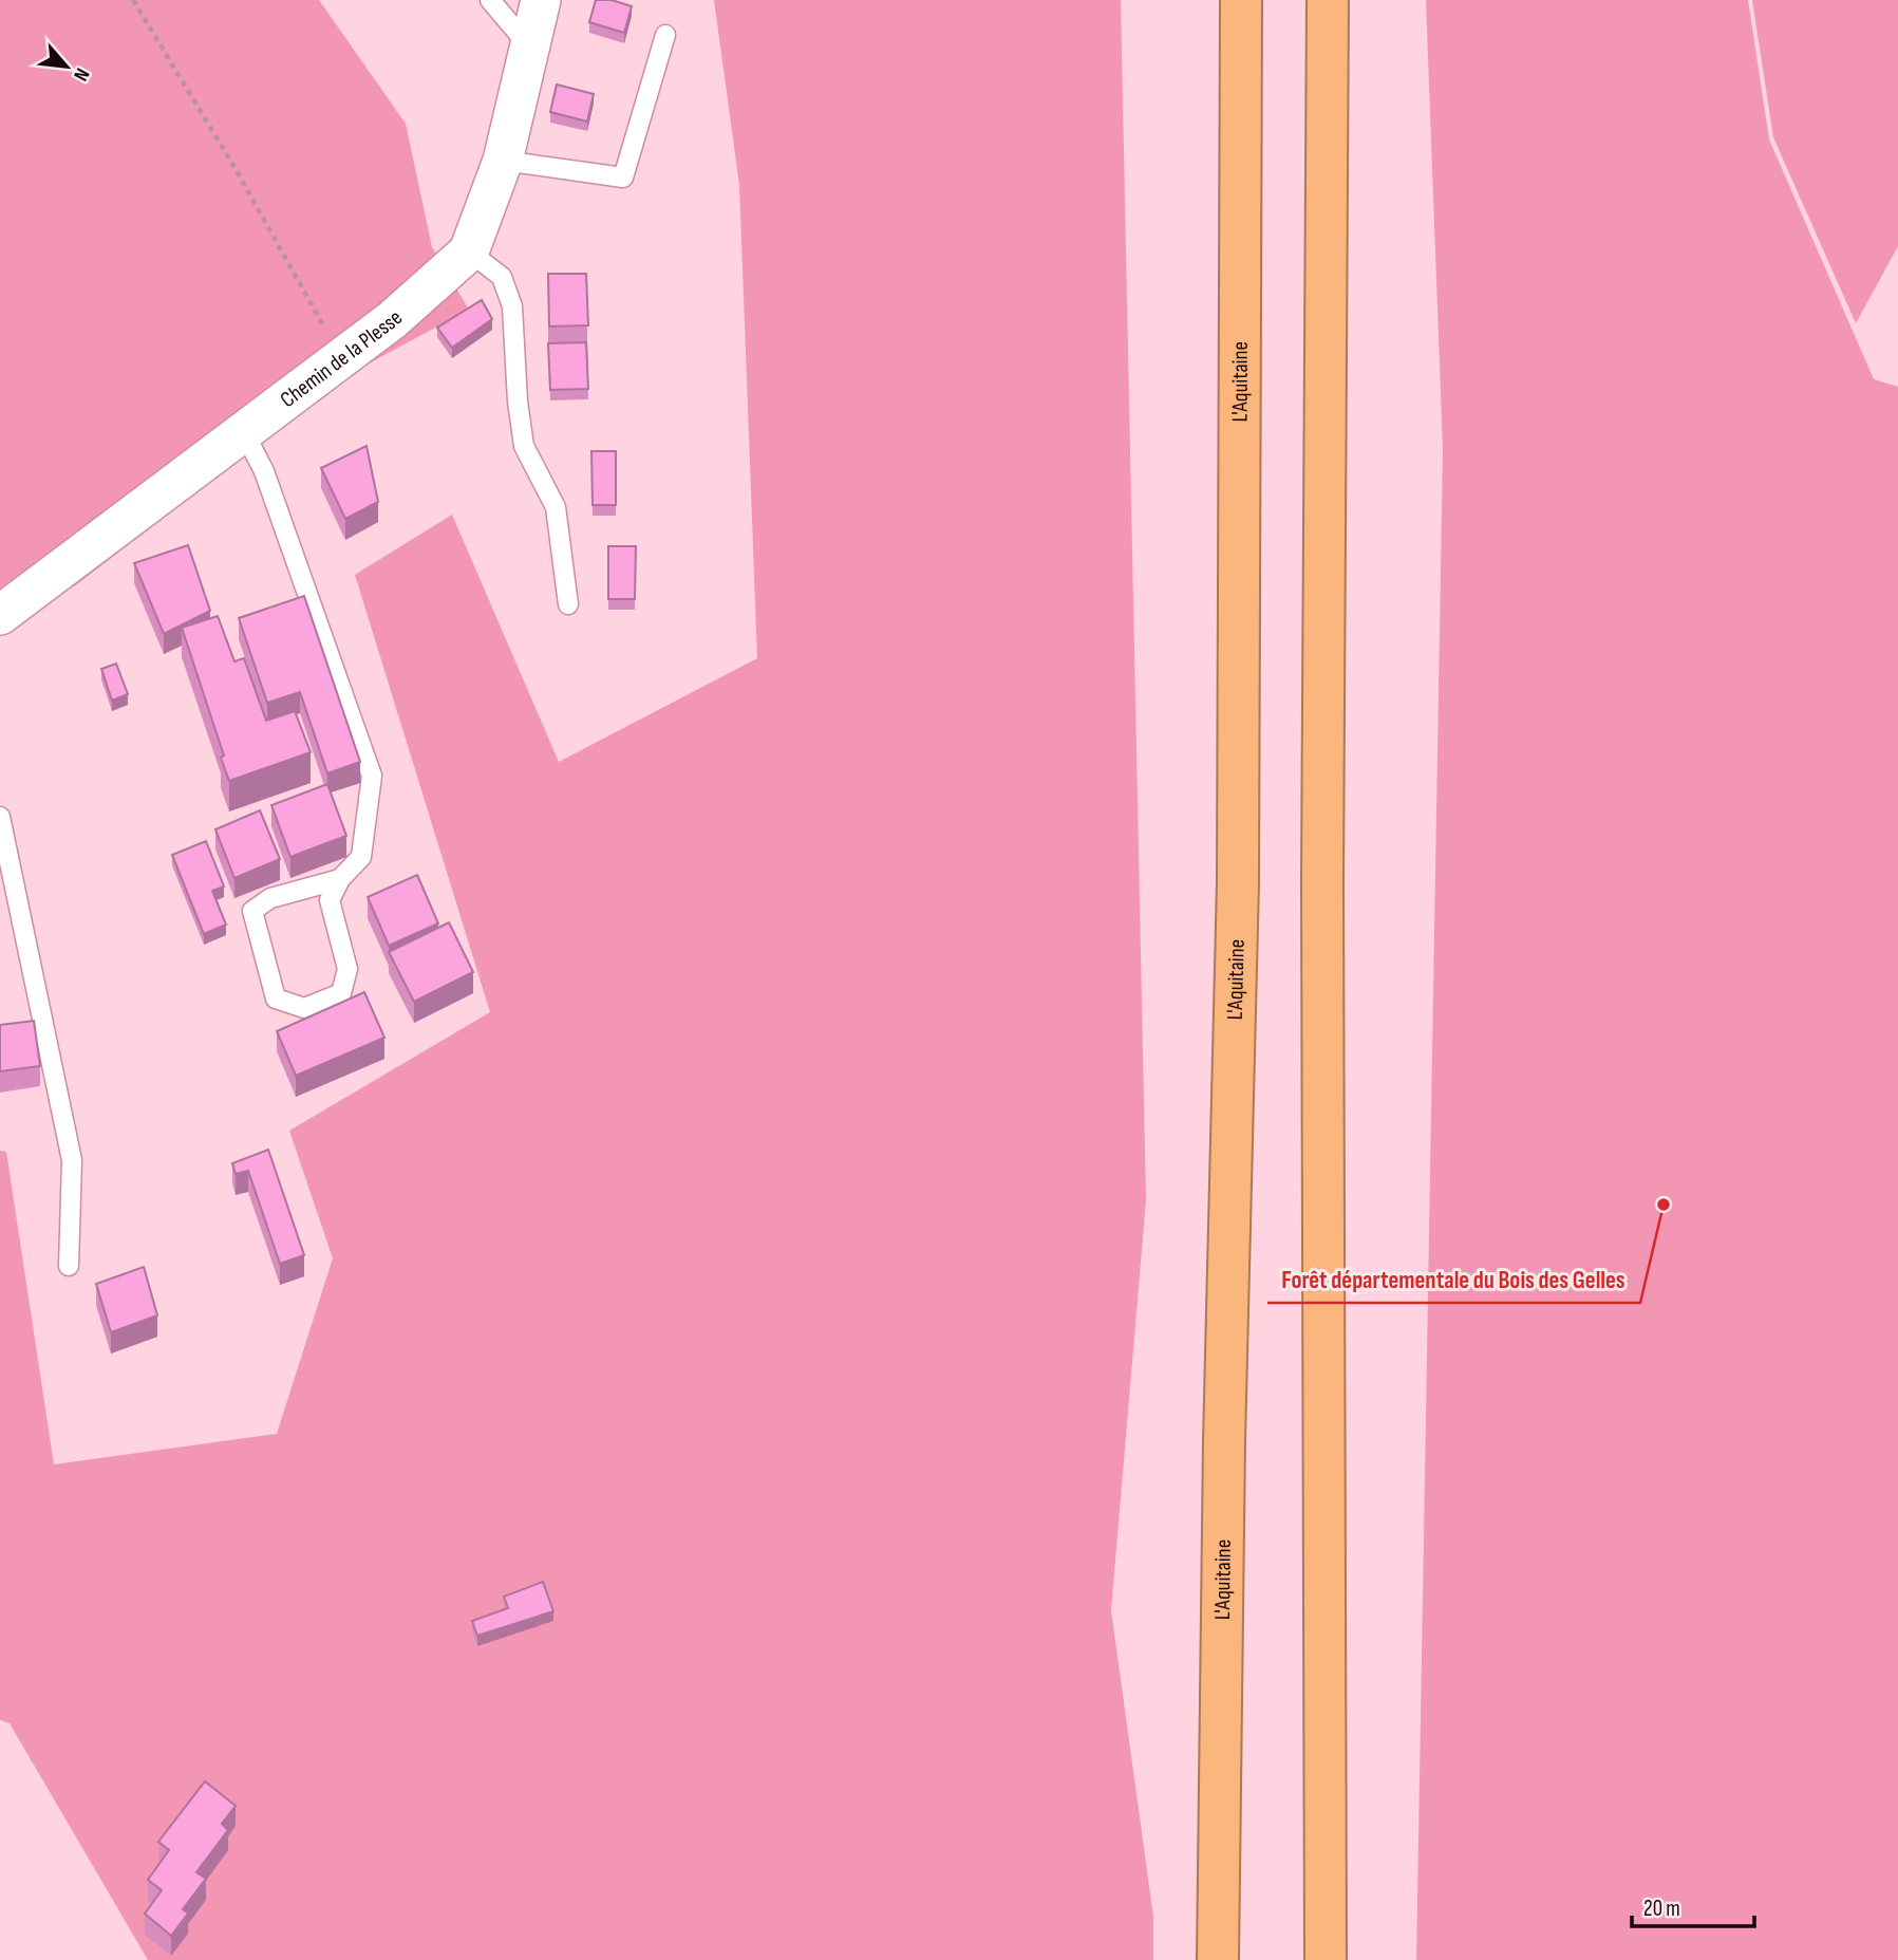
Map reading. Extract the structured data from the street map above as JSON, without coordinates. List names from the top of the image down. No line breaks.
{"streets":{"highway":["L'Aquitaine"],"street":["Chemin de la Plesse"]},"places":["Forêt départementale du Bois des Gelles"],"scale_bar":"20 m","north":"bottom right"}
